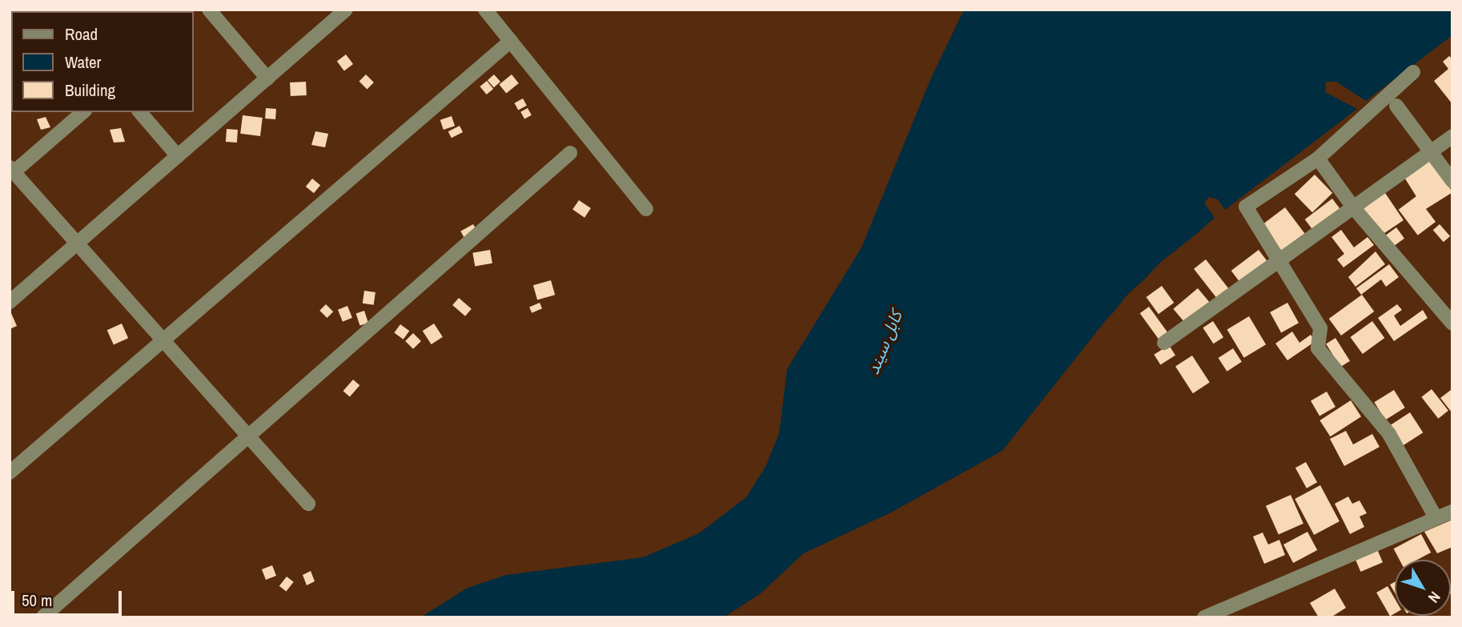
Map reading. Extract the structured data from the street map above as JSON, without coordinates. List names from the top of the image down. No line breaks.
{"water":["کابل سيند"],"legend":["Road","Water","Building"],"scale_bar":"50 m","north":"bottom right"}
